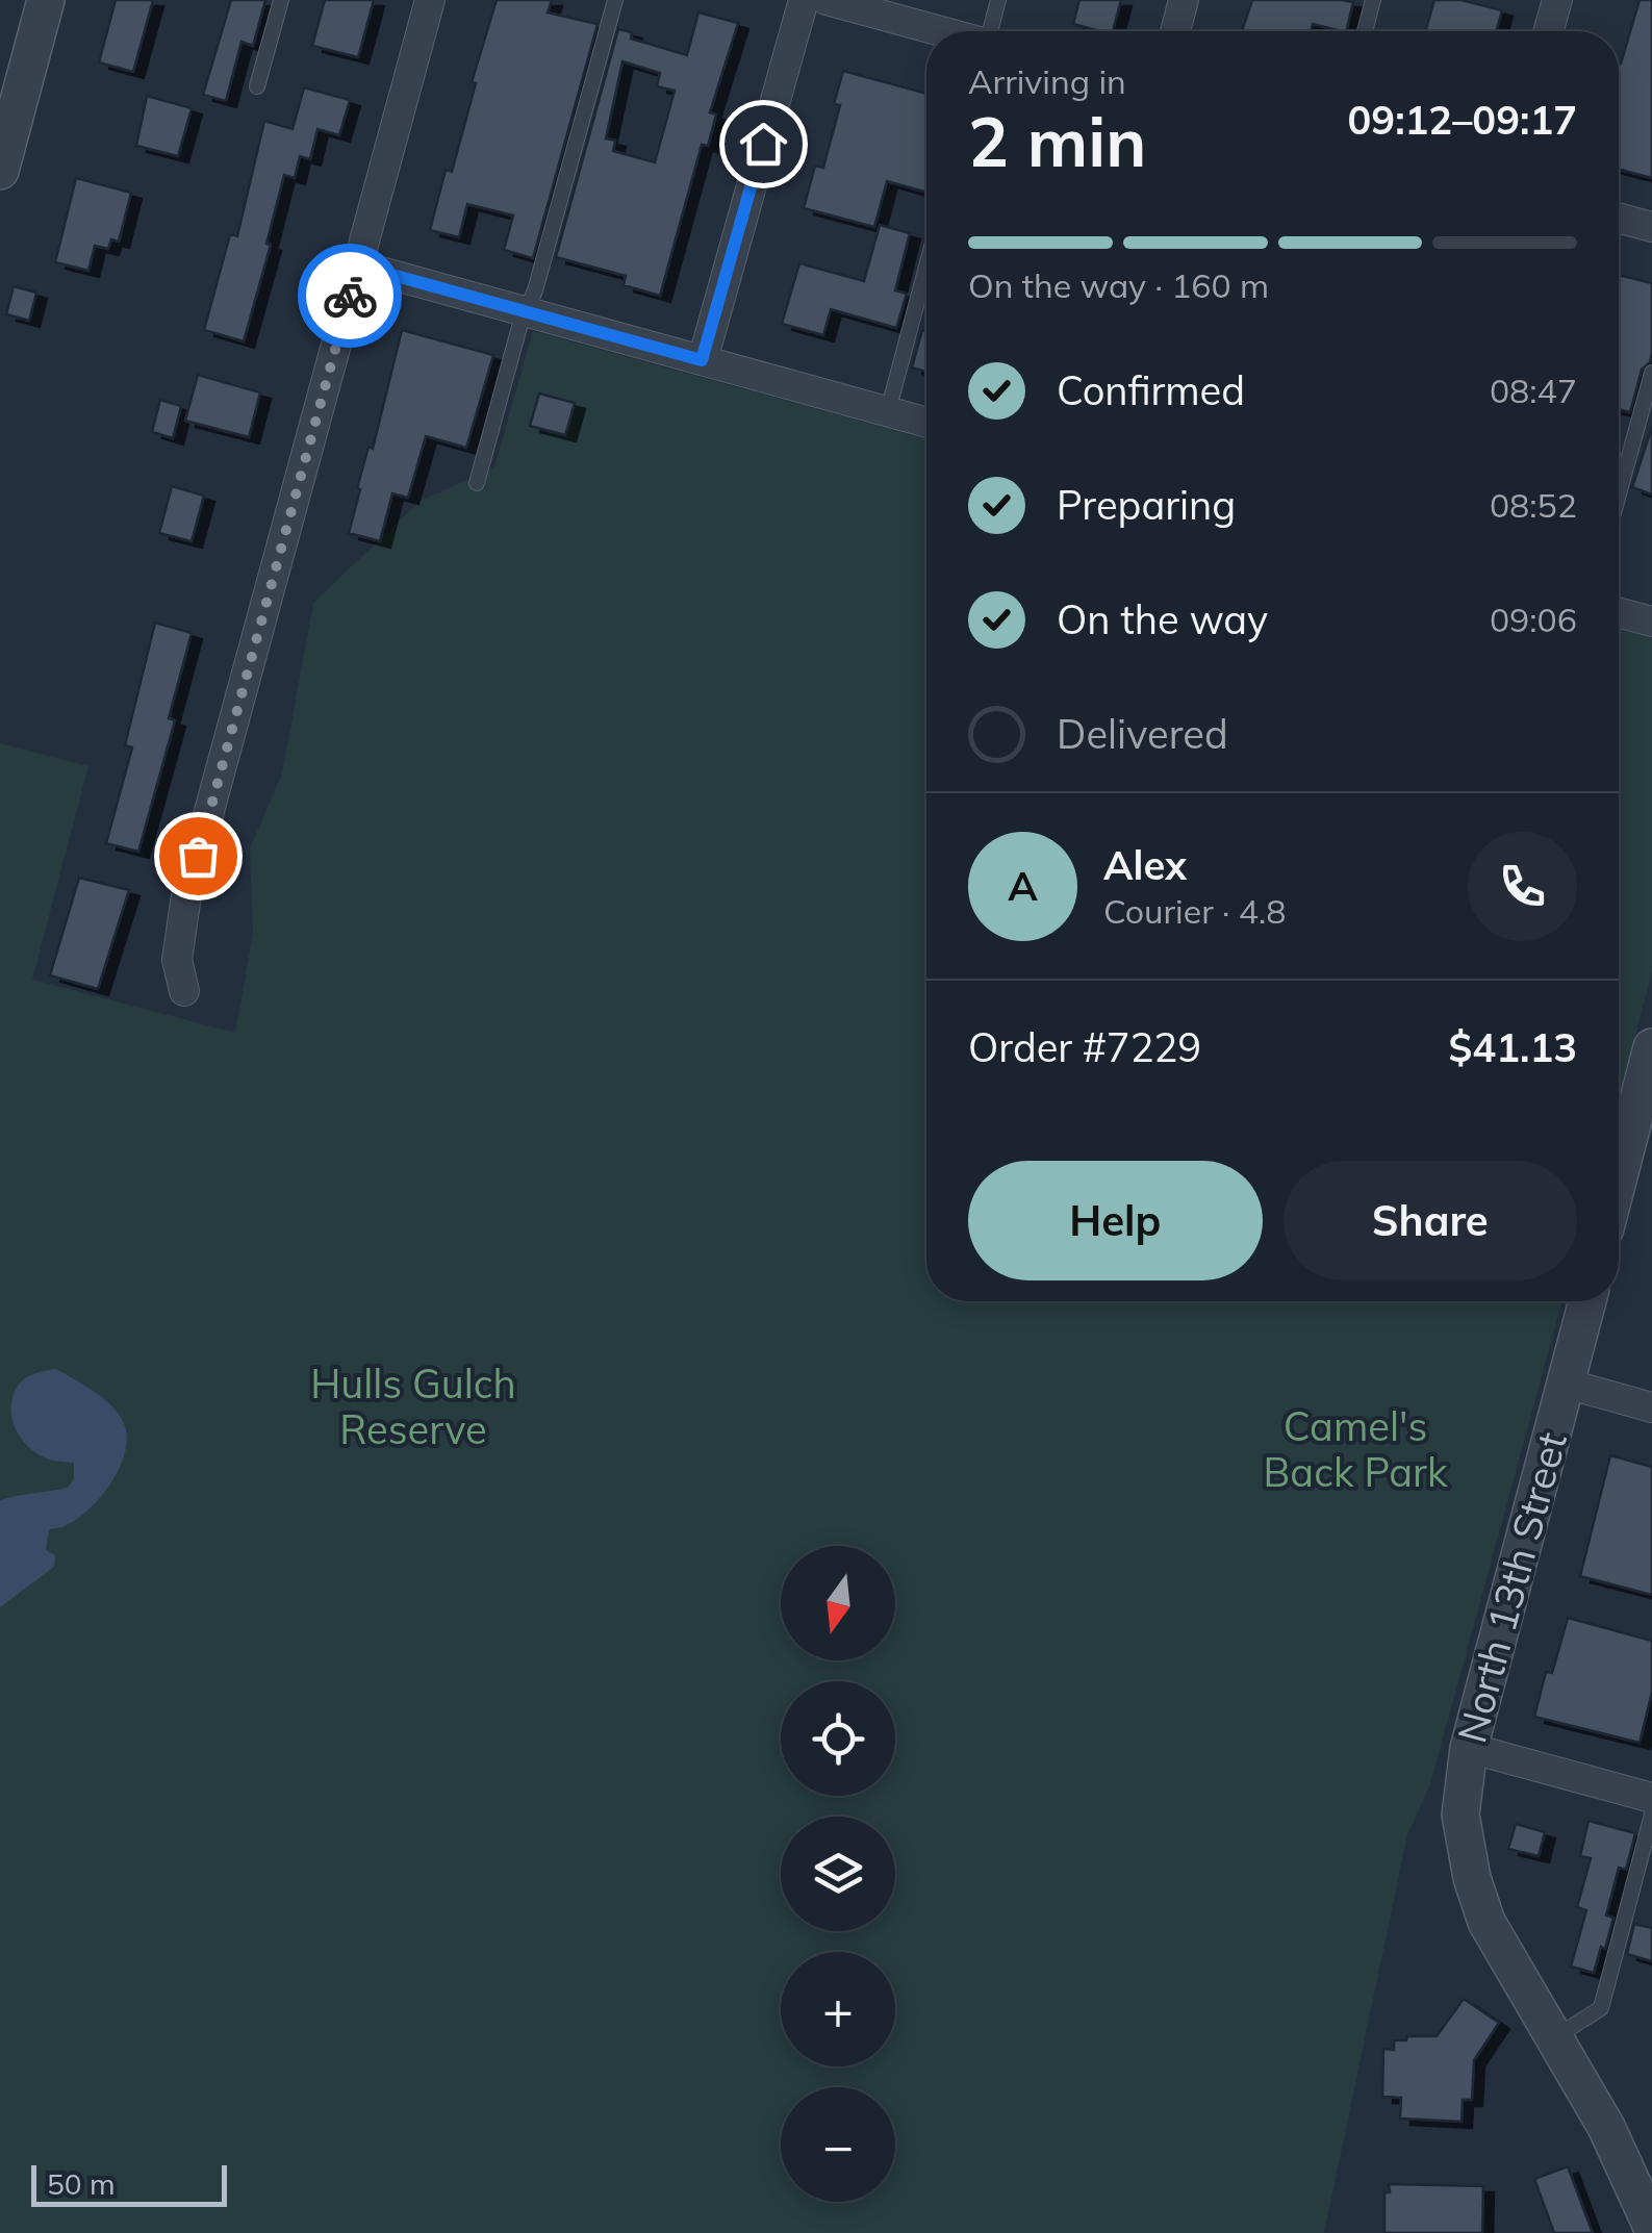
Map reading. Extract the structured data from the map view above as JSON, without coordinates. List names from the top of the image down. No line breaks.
{"streets":{"street":["North 13th Street"]},"parks":["Hulls Gulch Reserve","Camel's Back Park"],"scale_bar":"50 m","north":"bottom","page":{"heading":["2 min","Arriving in","09:12–09:17"],"panel":["Alex","Courier · 4.8","Order #7229","$41.13"],"bar":"On the way · 160 m","list":[["Confirmed","08:47"],["Preparing","08:52"],["On the way","09:06"],"Delivered"],"round":"A","buttons":["Help","Share"],"map_buttons":["+","−"],"scale":"50 m"}}
